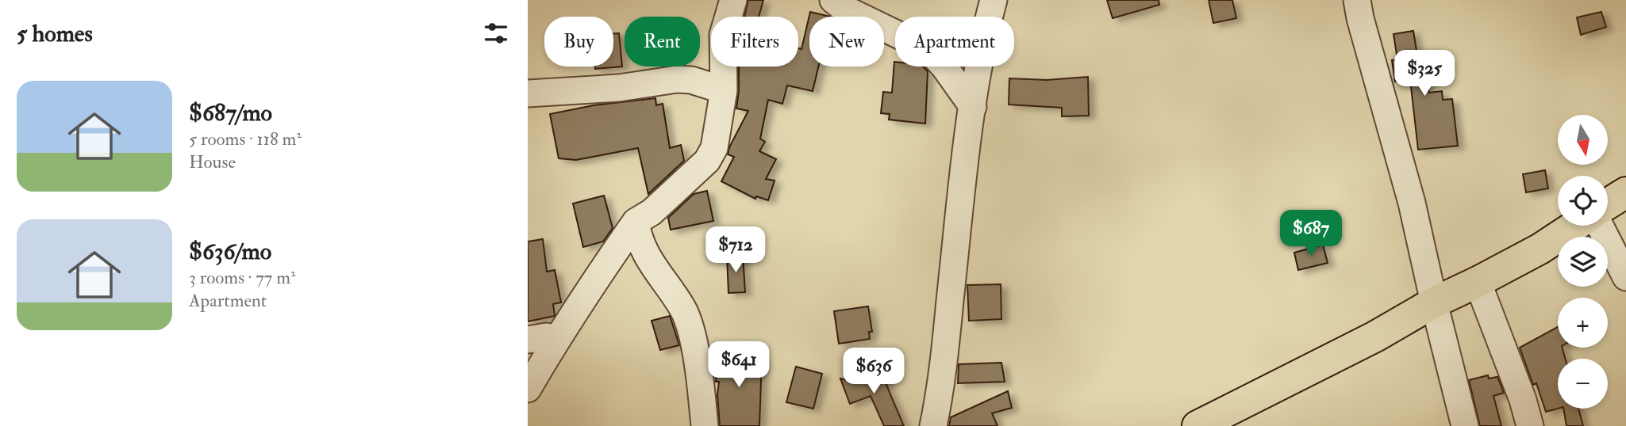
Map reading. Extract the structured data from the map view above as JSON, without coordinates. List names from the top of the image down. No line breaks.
{"north":"bottom","page":{"heading":"5 homes","chip":["Buy","Rent","Filters","New","Apartment"],"price":["$325","$687","$712","$641","$636"],"list":[{"name":"$687/mo","note":"5 rooms · 118 m² · House"},{"name":"$636/mo","note":"3 rooms · 77 m² · Apartment"}],"map_buttons":["+","−"]}}
